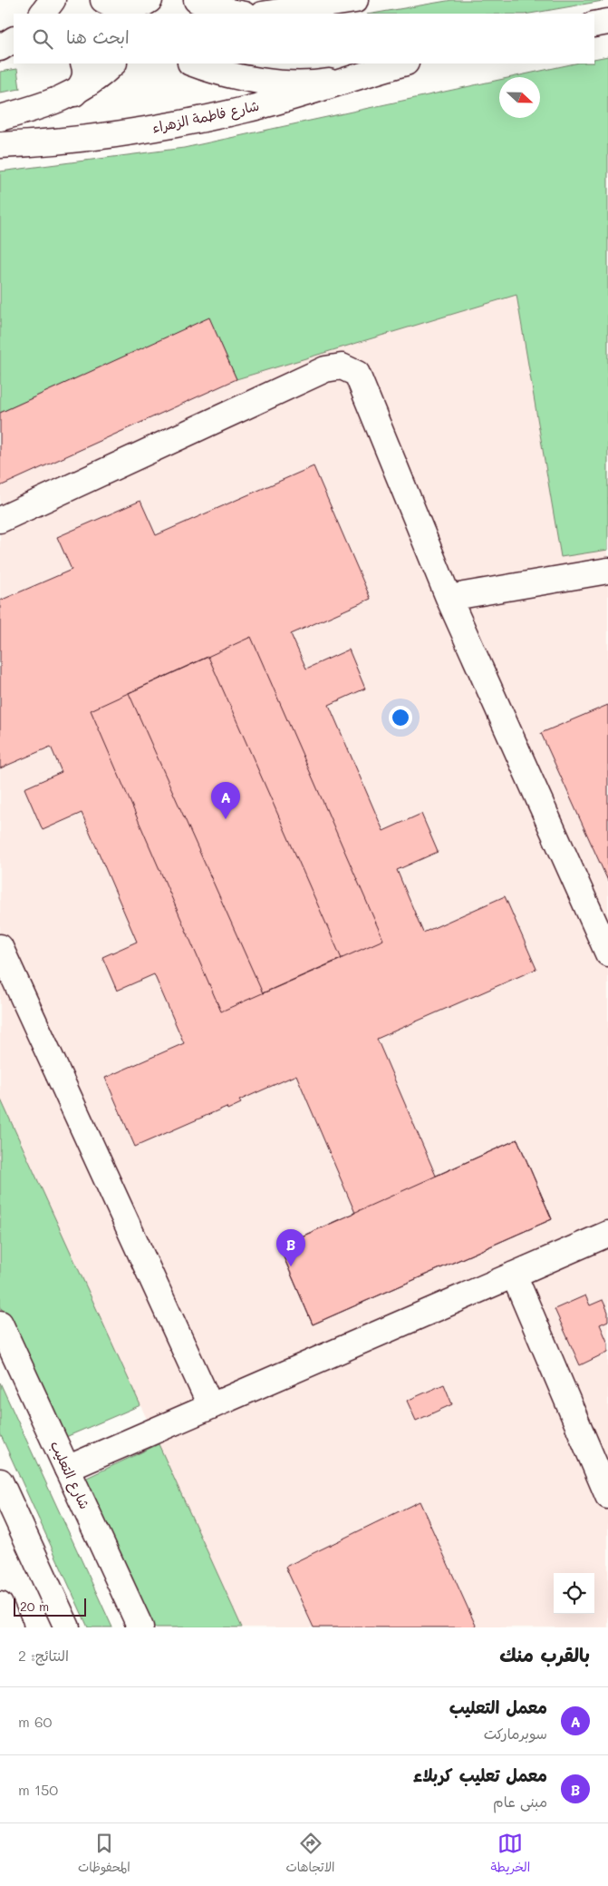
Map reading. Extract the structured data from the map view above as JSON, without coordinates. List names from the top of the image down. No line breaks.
{"streets":{"main road":["شارع فاطمة الزهراء","شارع التعليب"]},"scale_bar":"20 m","north":"right","page":{"search":"ابحث هنا","pins":["A","B"],"scale":"20 m","heading":["بالقرب منك","النتائج: 2"],"list":[{"mark":"A","name":"معمل التعليب","note":"سوبرماركت","value":"60 m"},{"mark":"B","name":"معمل تعليب كربلاء","note":"مبنى عام","value":"150 m"}],"nav":["الخريطة","الاتجاهات","المحفوظات"]}}
